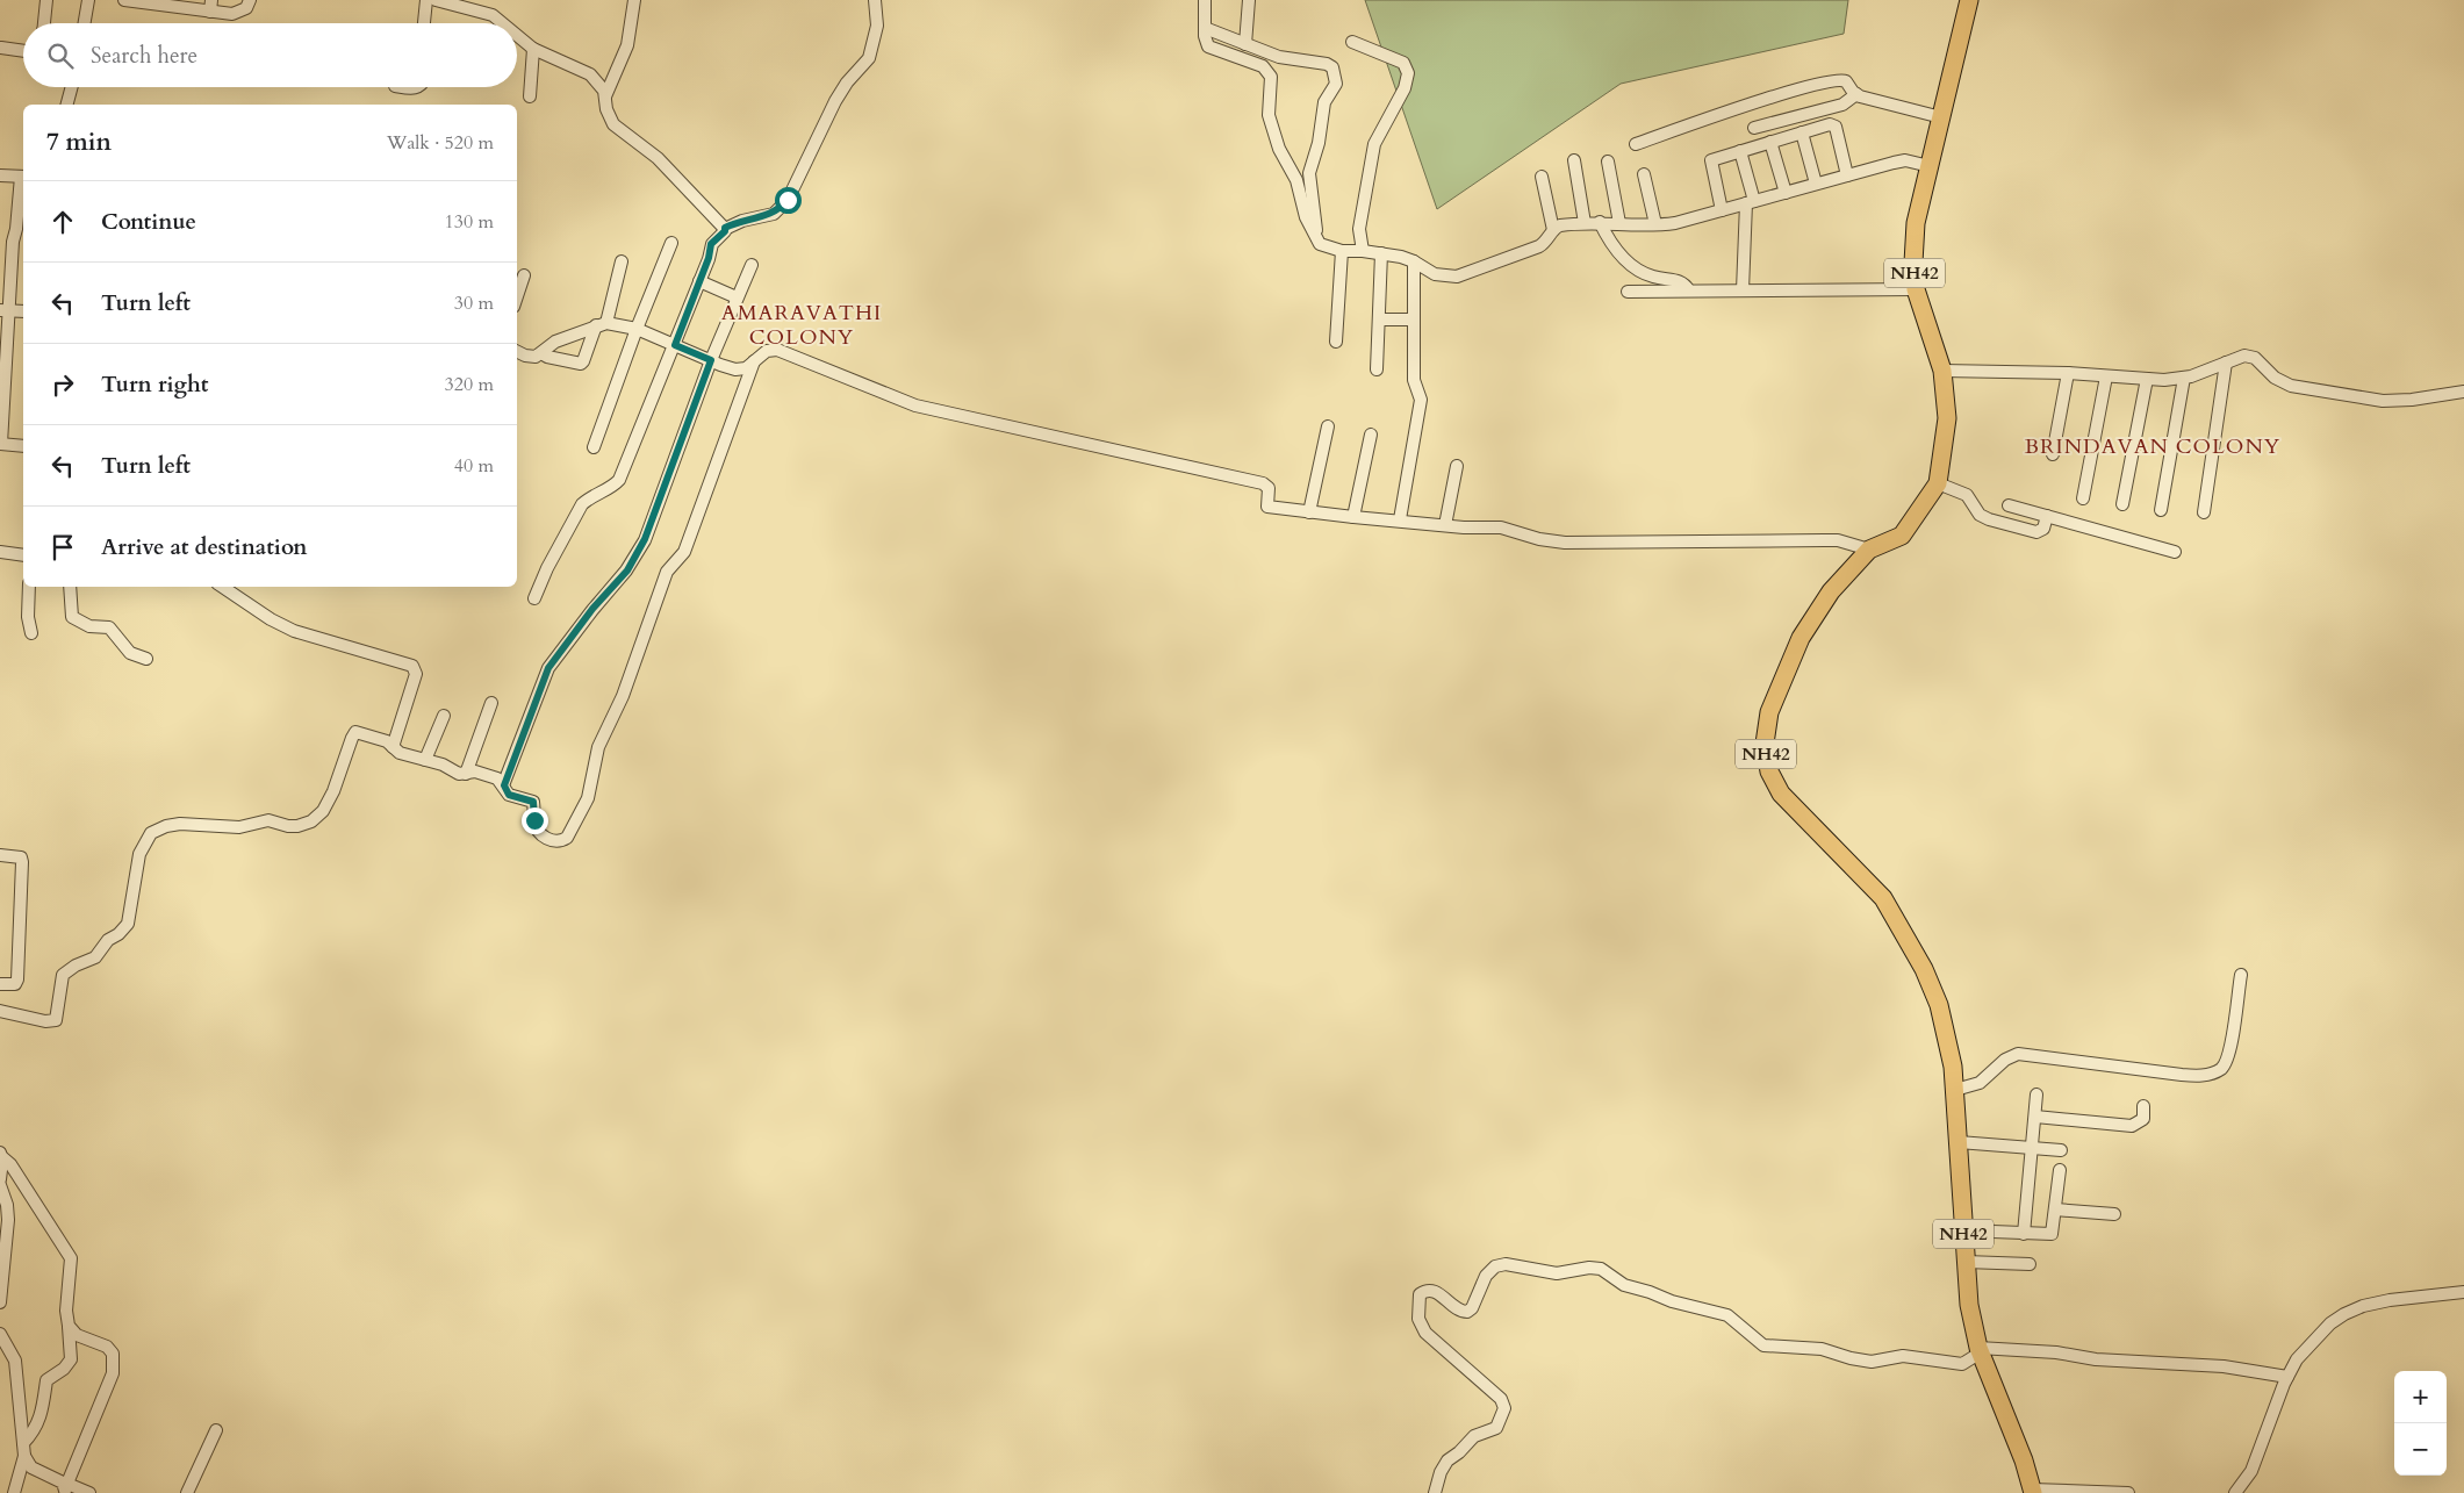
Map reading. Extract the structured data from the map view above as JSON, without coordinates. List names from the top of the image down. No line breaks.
{"streets":{"highway":["NH42"]},"districts":["AMARAVATHI COLONY","BRINDAVAN COLONY"],"page":{"search":"Search here","heading":["7 min","Walk · 520 m"],"list":[["Continue","130 m"],["Turn left","30 m"],["Turn right","320 m"],["Turn left","40 m"],"Arrive at destination"],"map_buttons":["+","−"]}}
